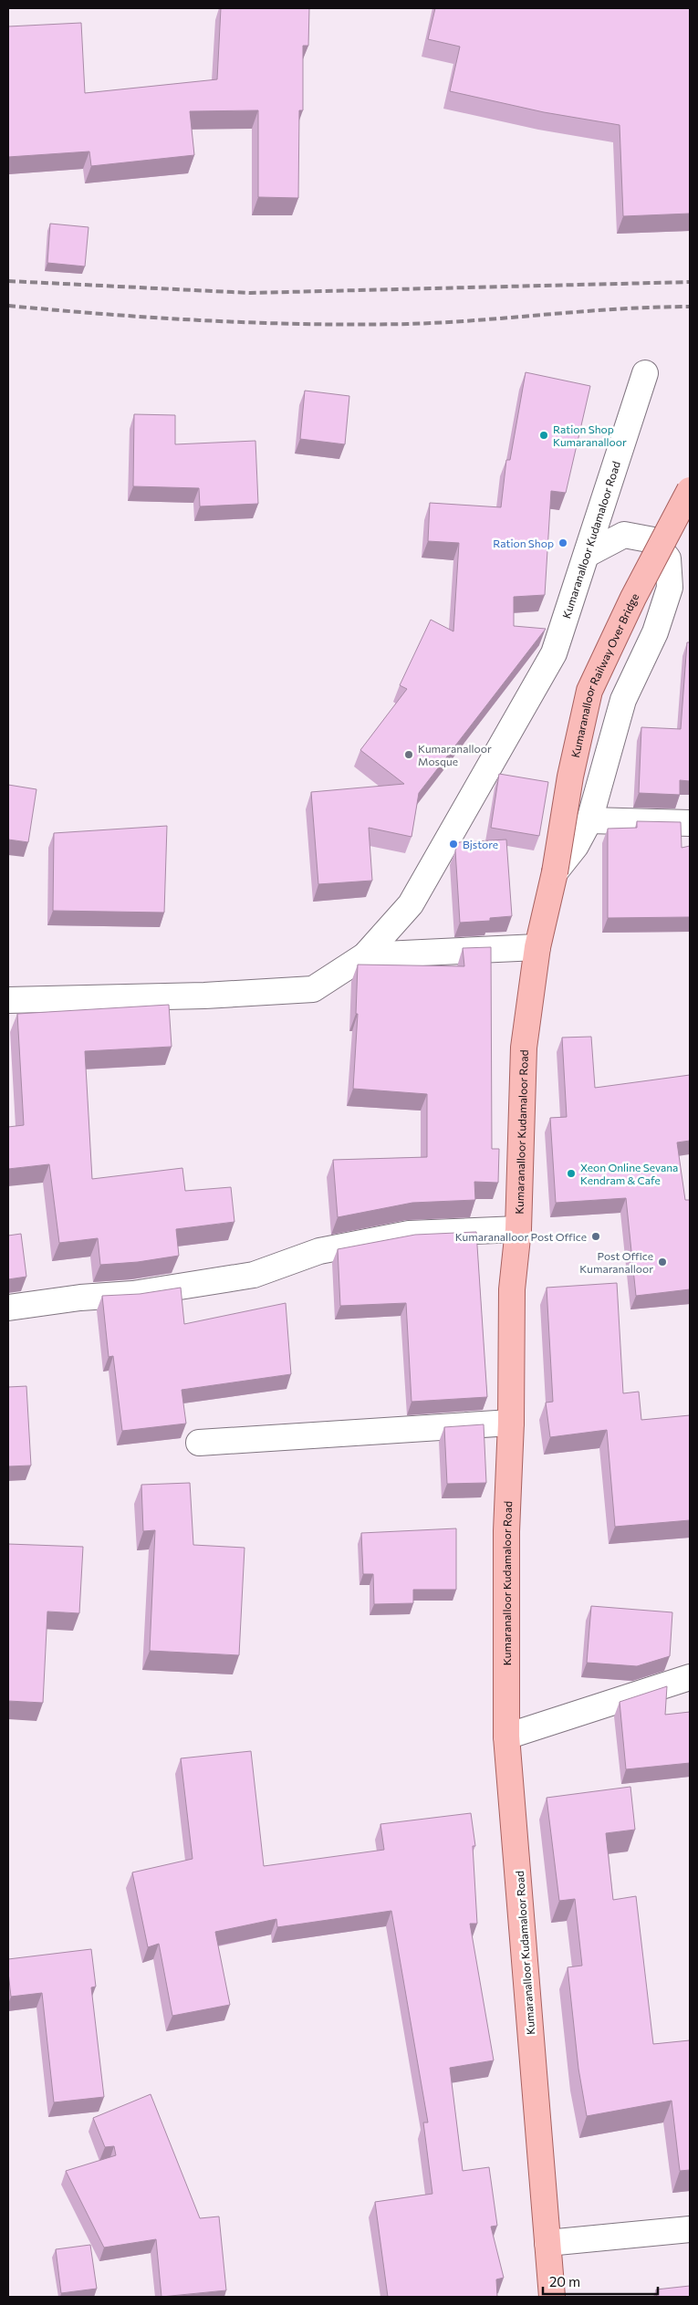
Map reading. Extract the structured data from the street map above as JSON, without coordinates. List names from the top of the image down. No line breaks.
{"streets":{"main road":["Kumaranalloor Kudamaloor Road","Kumaranalloor Railway Over Bridge"]},"crossings":[["Kumaranalloor Kudamaloor Road","Kumaranalloor Railway Over Bridge"]],"places":["Ration Shop Kumaranalloor","Ration Shop","Kumaranalloor Mosque","Bjstore","Xeon Online Sevana Kendram & Cafe","Kumaranalloor Post Office","Post Office Kumaranalloor"],"scale_bar":"20 m"}
